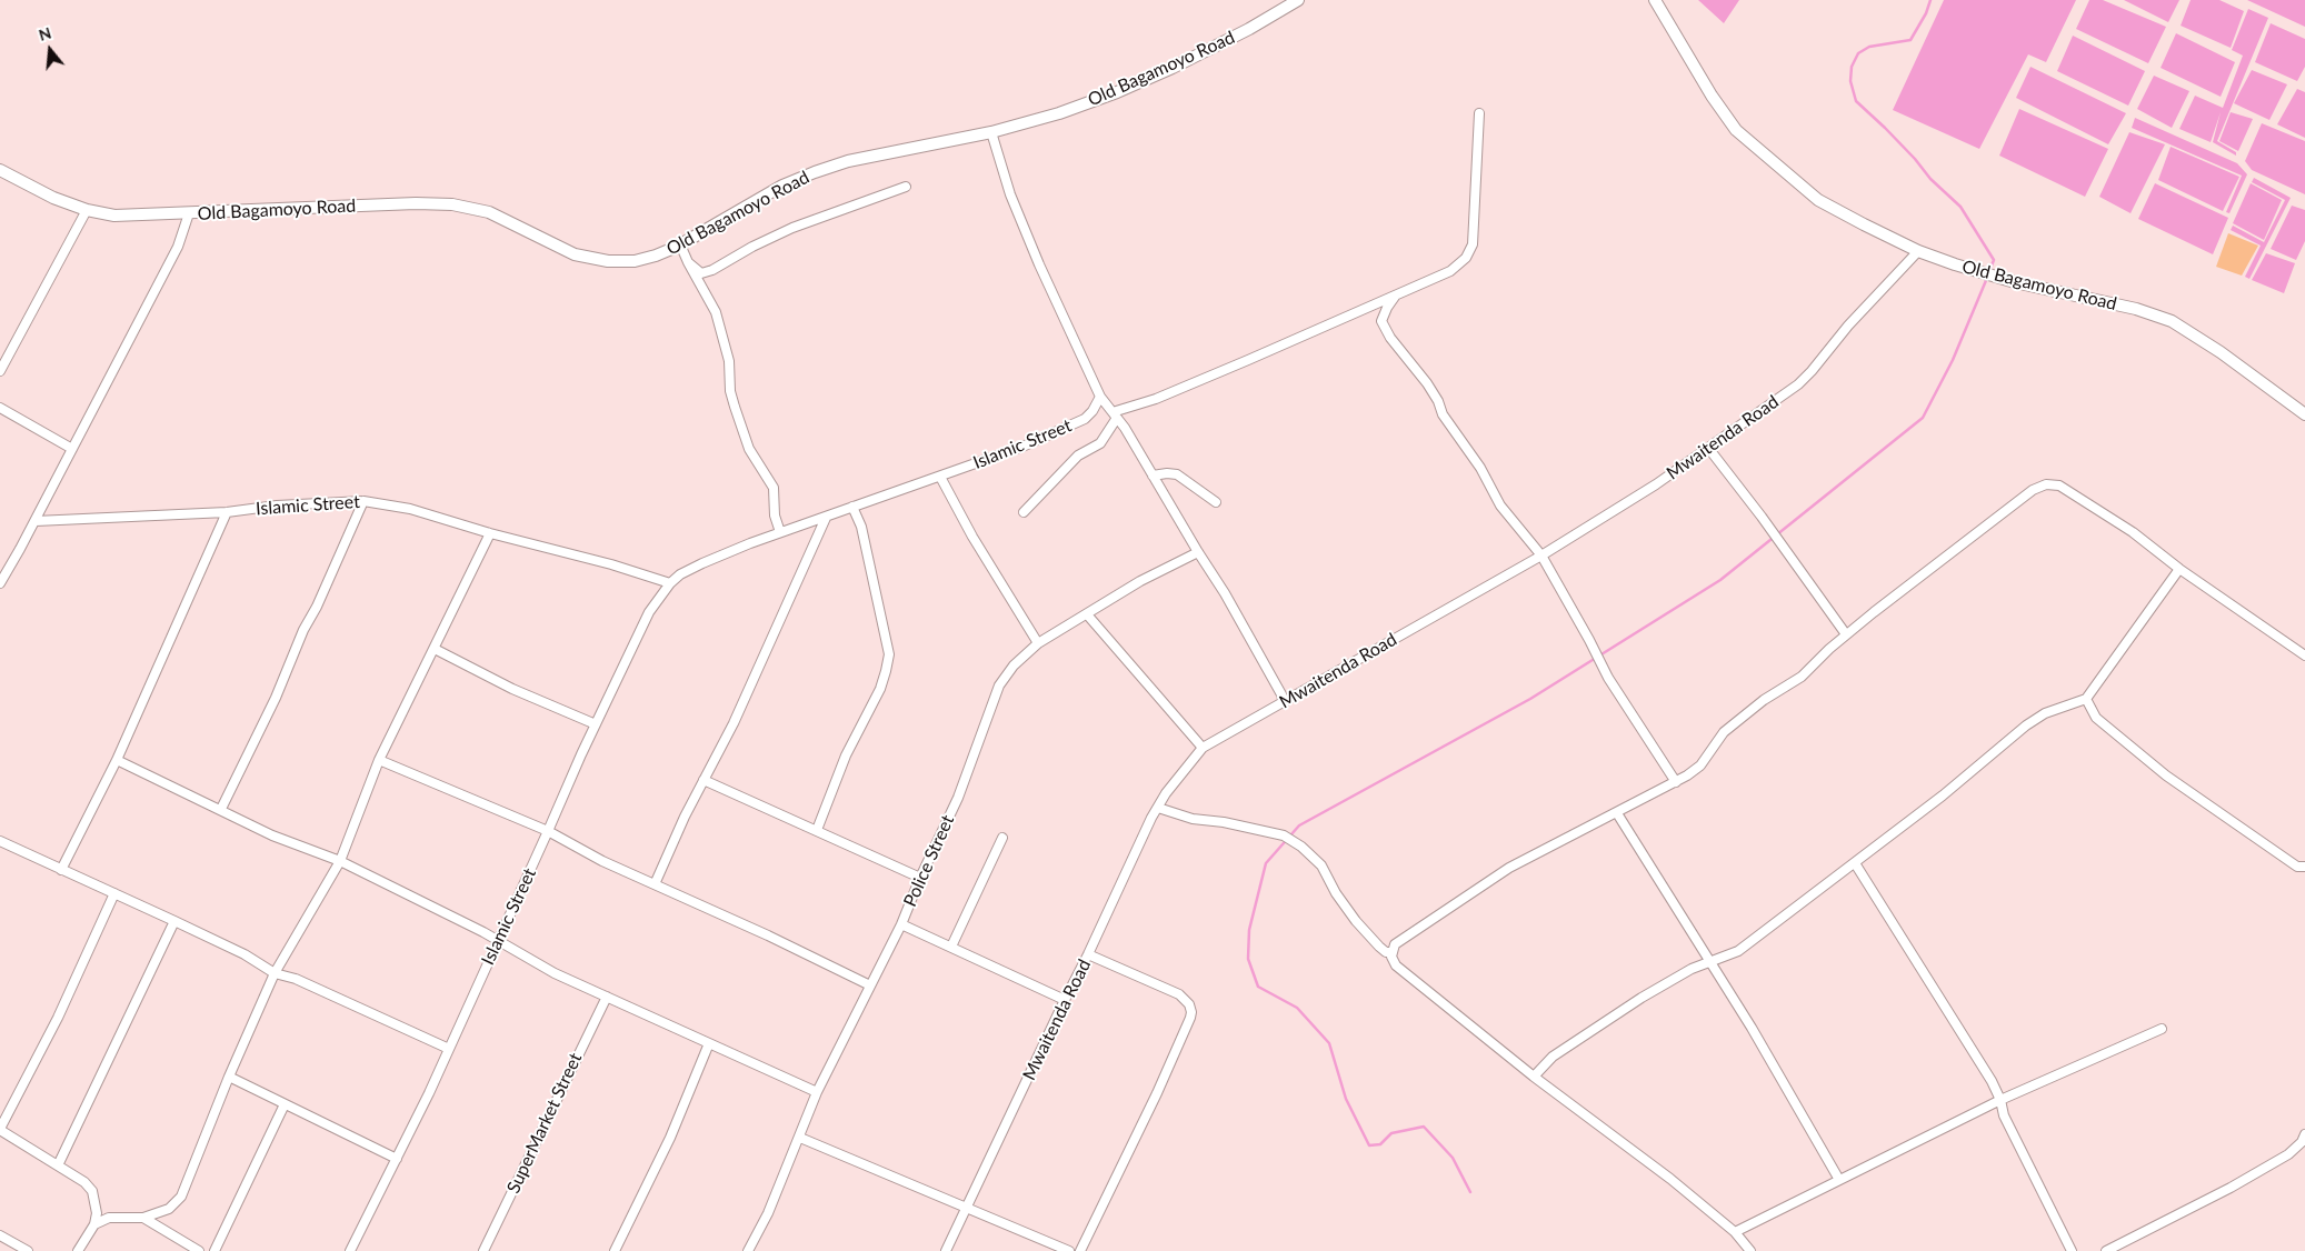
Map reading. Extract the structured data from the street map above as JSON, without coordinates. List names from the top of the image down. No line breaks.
{"streets":{"street":["Old Bagamoyo Road","Mwaitenda Road","Islamic Street","Police Street","SuperMarket Street"]},"crossings":[["Old Bagamoyo Road","Mwaitenda Road"]],"north":"top"}
